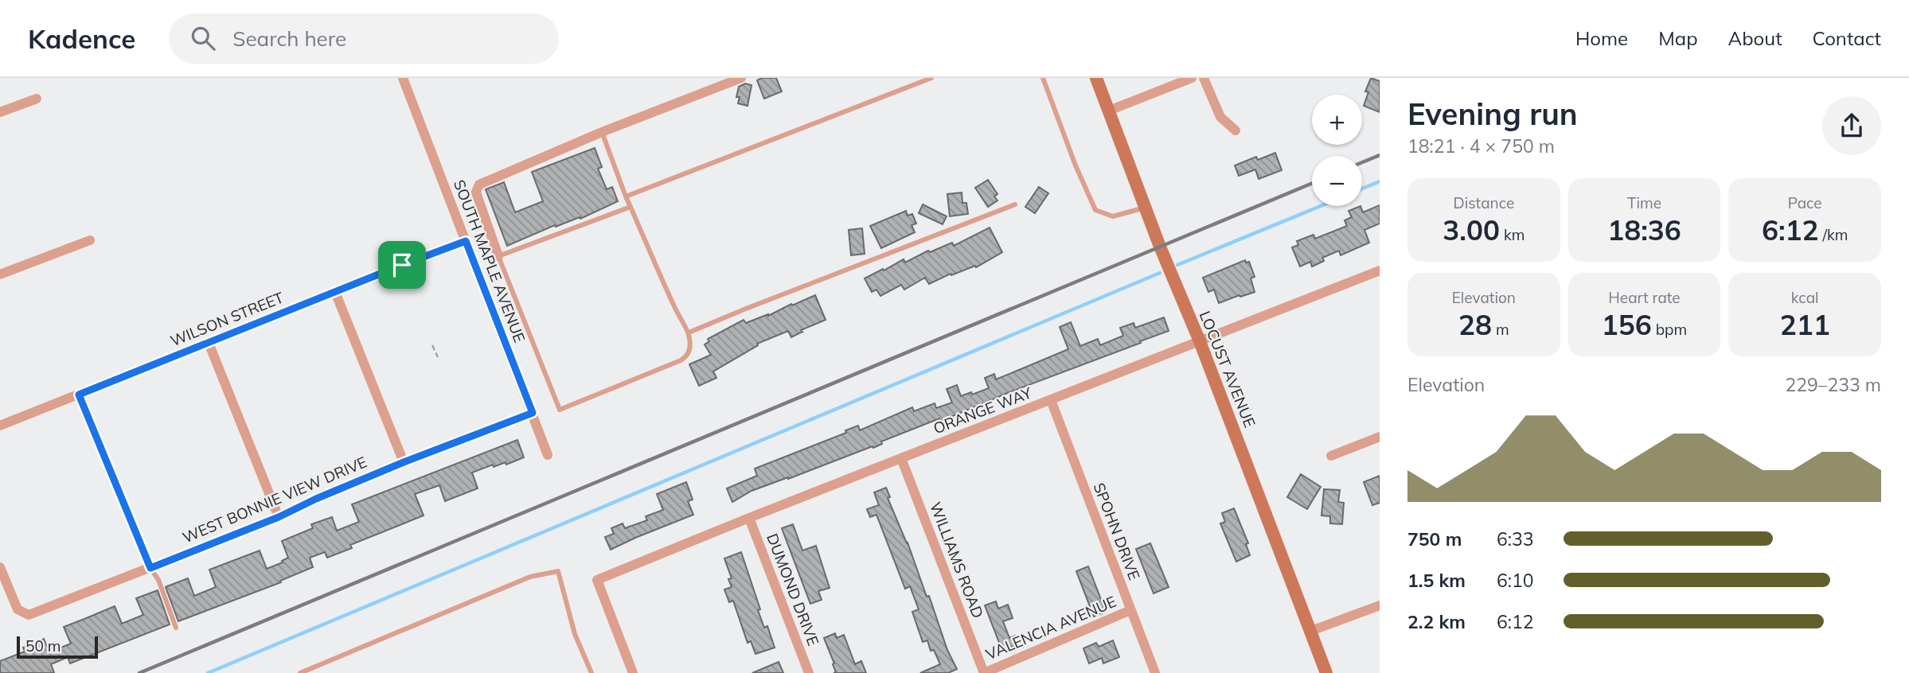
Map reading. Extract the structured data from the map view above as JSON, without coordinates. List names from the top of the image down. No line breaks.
{"streets":{"street":["SOUTH MAPLE AVENUE","WILSON STREET","LOCUST AVENUE","ORANGE WAY","WEST BONNIE VIEW DRIVE","SPOHN DRIVE","WILLIAMS ROAD","DUMOND DRIVE","VALENCIA AVENUE"]},"crossings":[["SOUTH MAPLE AVENUE","WILSON STREET"],["SOUTH MAPLE AVENUE","WEST BONNIE VIEW DRIVE"],["LOCUST AVENUE","ORANGE WAY"],["ORANGE WAY","SPOHN DRIVE"],["ORANGE WAY","WILLIAMS ROAD"],["ORANGE WAY","DUMOND DRIVE"],["SPOHN DRIVE","VALENCIA AVENUE"],["WILLIAMS ROAD","VALENCIA AVENUE"]],"scale_bar":"50 m","page":{"header":"Kadence","search":"Search here","nav":["Home","Map","About","Contact"],"heading":["Evening run","18:21 · 4 × 750 m"],"map_buttons":["+","−"],"stats":[["Distance","3.00 km"],["Time","18:36"],["Pace","6:12 /km"],["Elevation","28 m"],["Heart rate","156 bpm"],["kcal","211"]],"chart":["Elevation","229–233 m"],"list":[{"name":"750 m","note":"6:33"},{"name":"1.5 km","note":"6:10"},{"name":"2.2 km","note":"6:12"}],"scale":"50 m"}}
